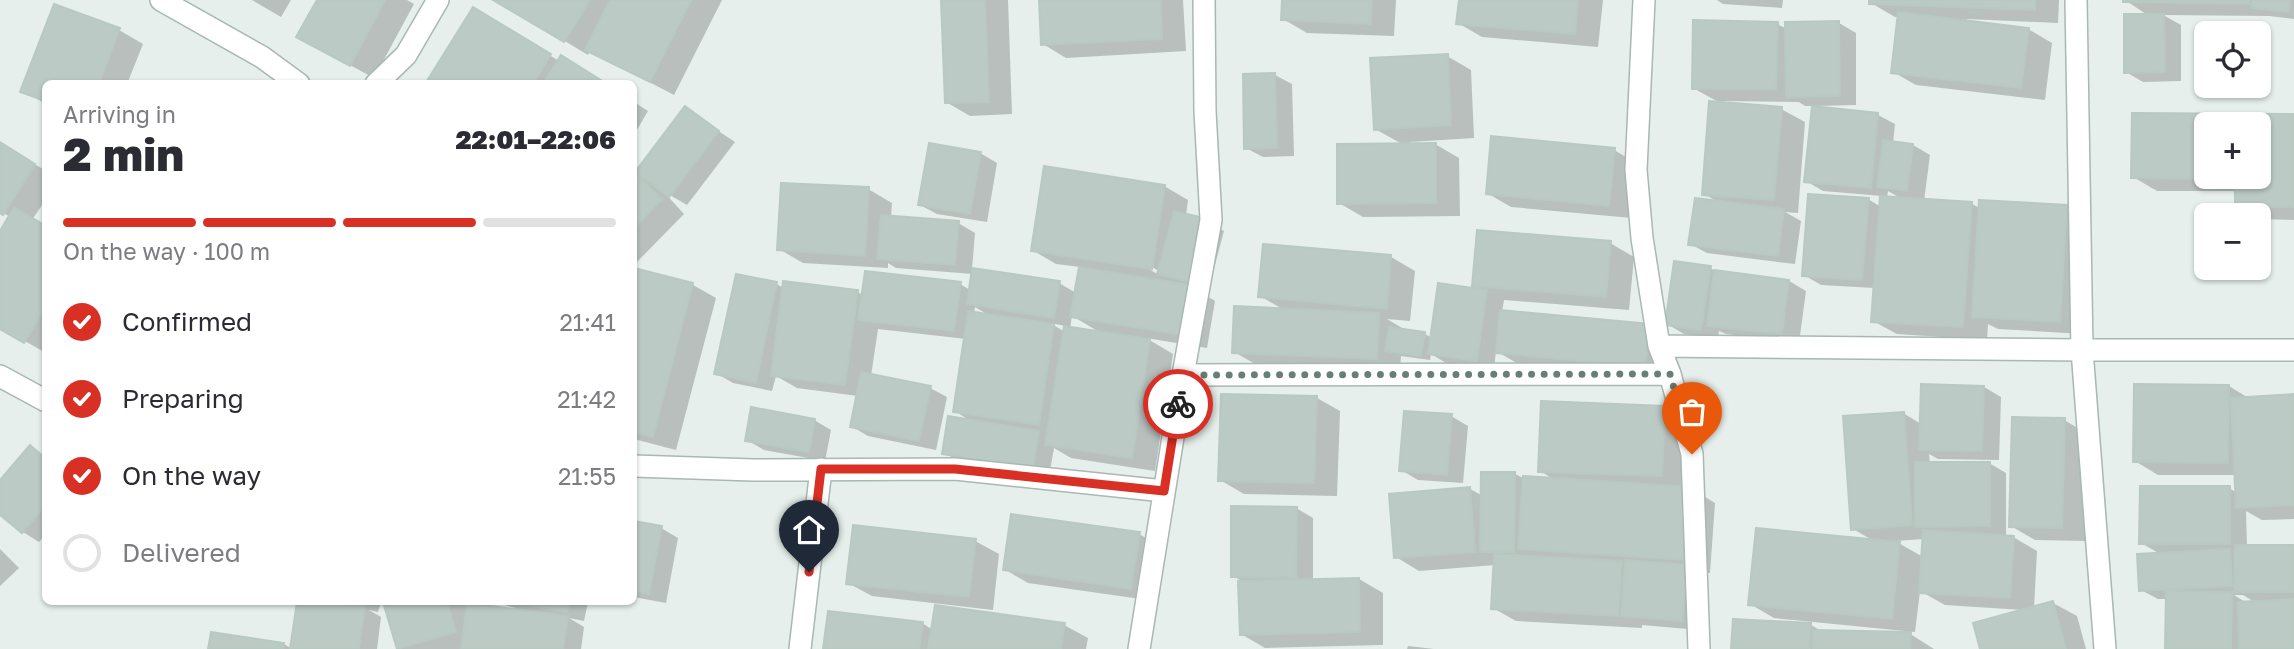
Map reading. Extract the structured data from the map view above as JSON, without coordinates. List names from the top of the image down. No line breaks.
{"page":{"map_buttons":["+","−"],"heading":["2 min","Arriving in","22:01–22:06"],"bar":"On the way · 100 m","list":[["Confirmed","21:41"],["Preparing","21:42"],["On the way","21:55"],"Delivered"]}}
